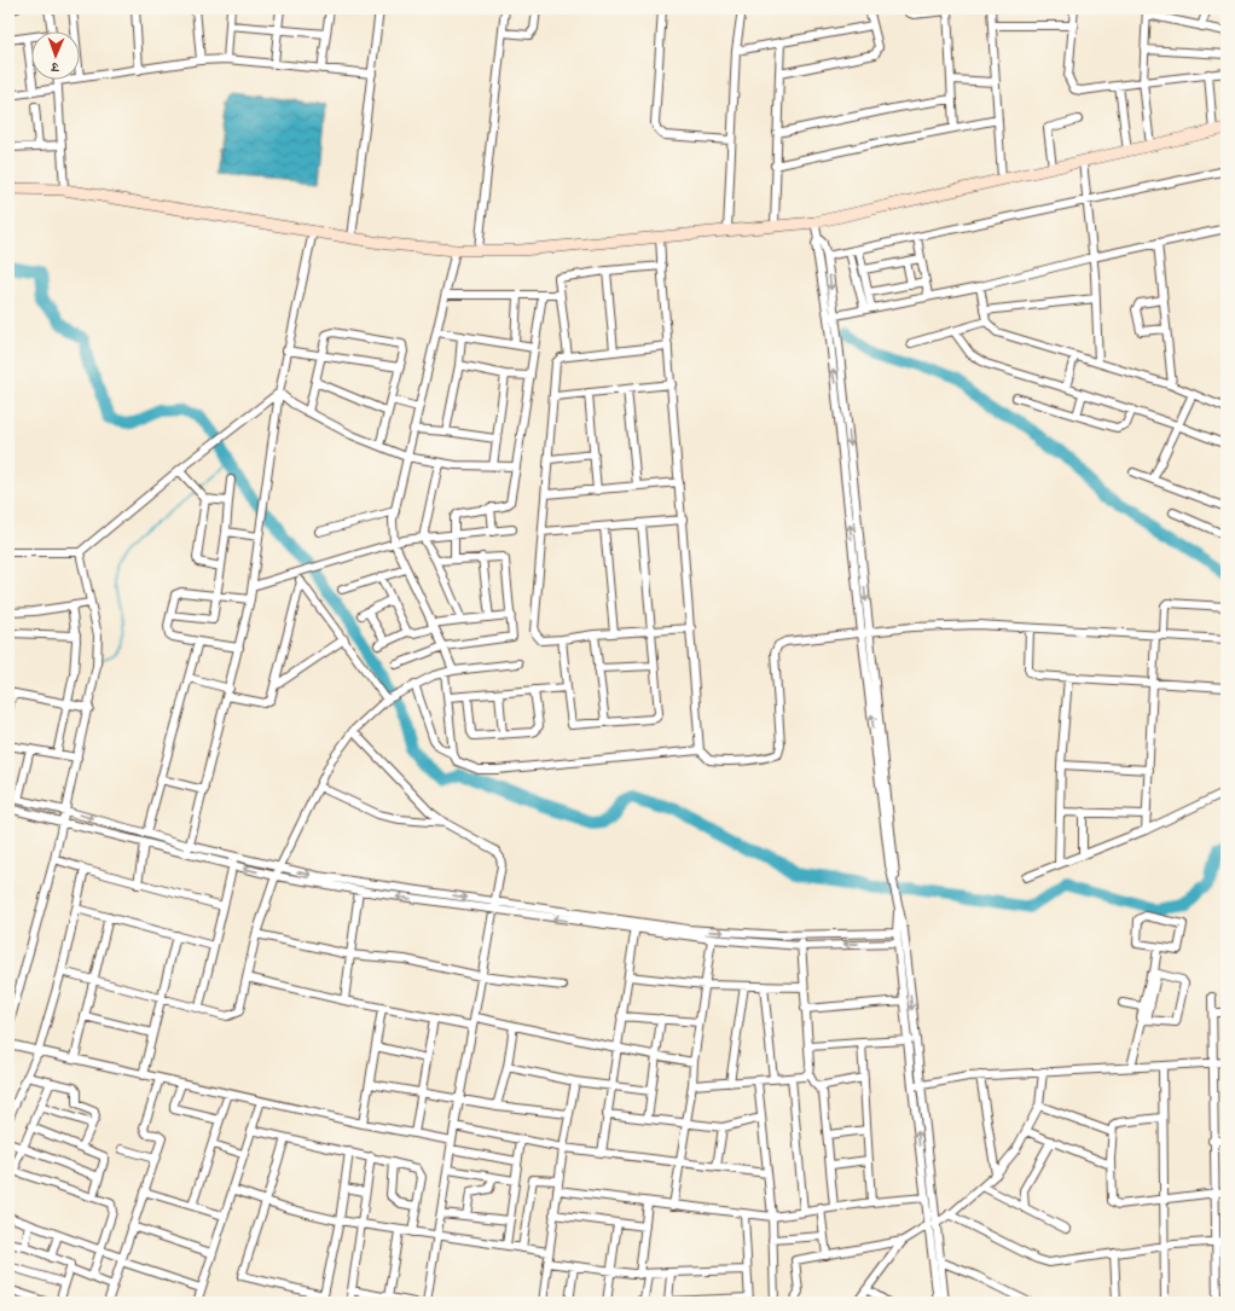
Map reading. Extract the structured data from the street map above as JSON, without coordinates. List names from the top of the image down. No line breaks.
{"north":"bottom"}
